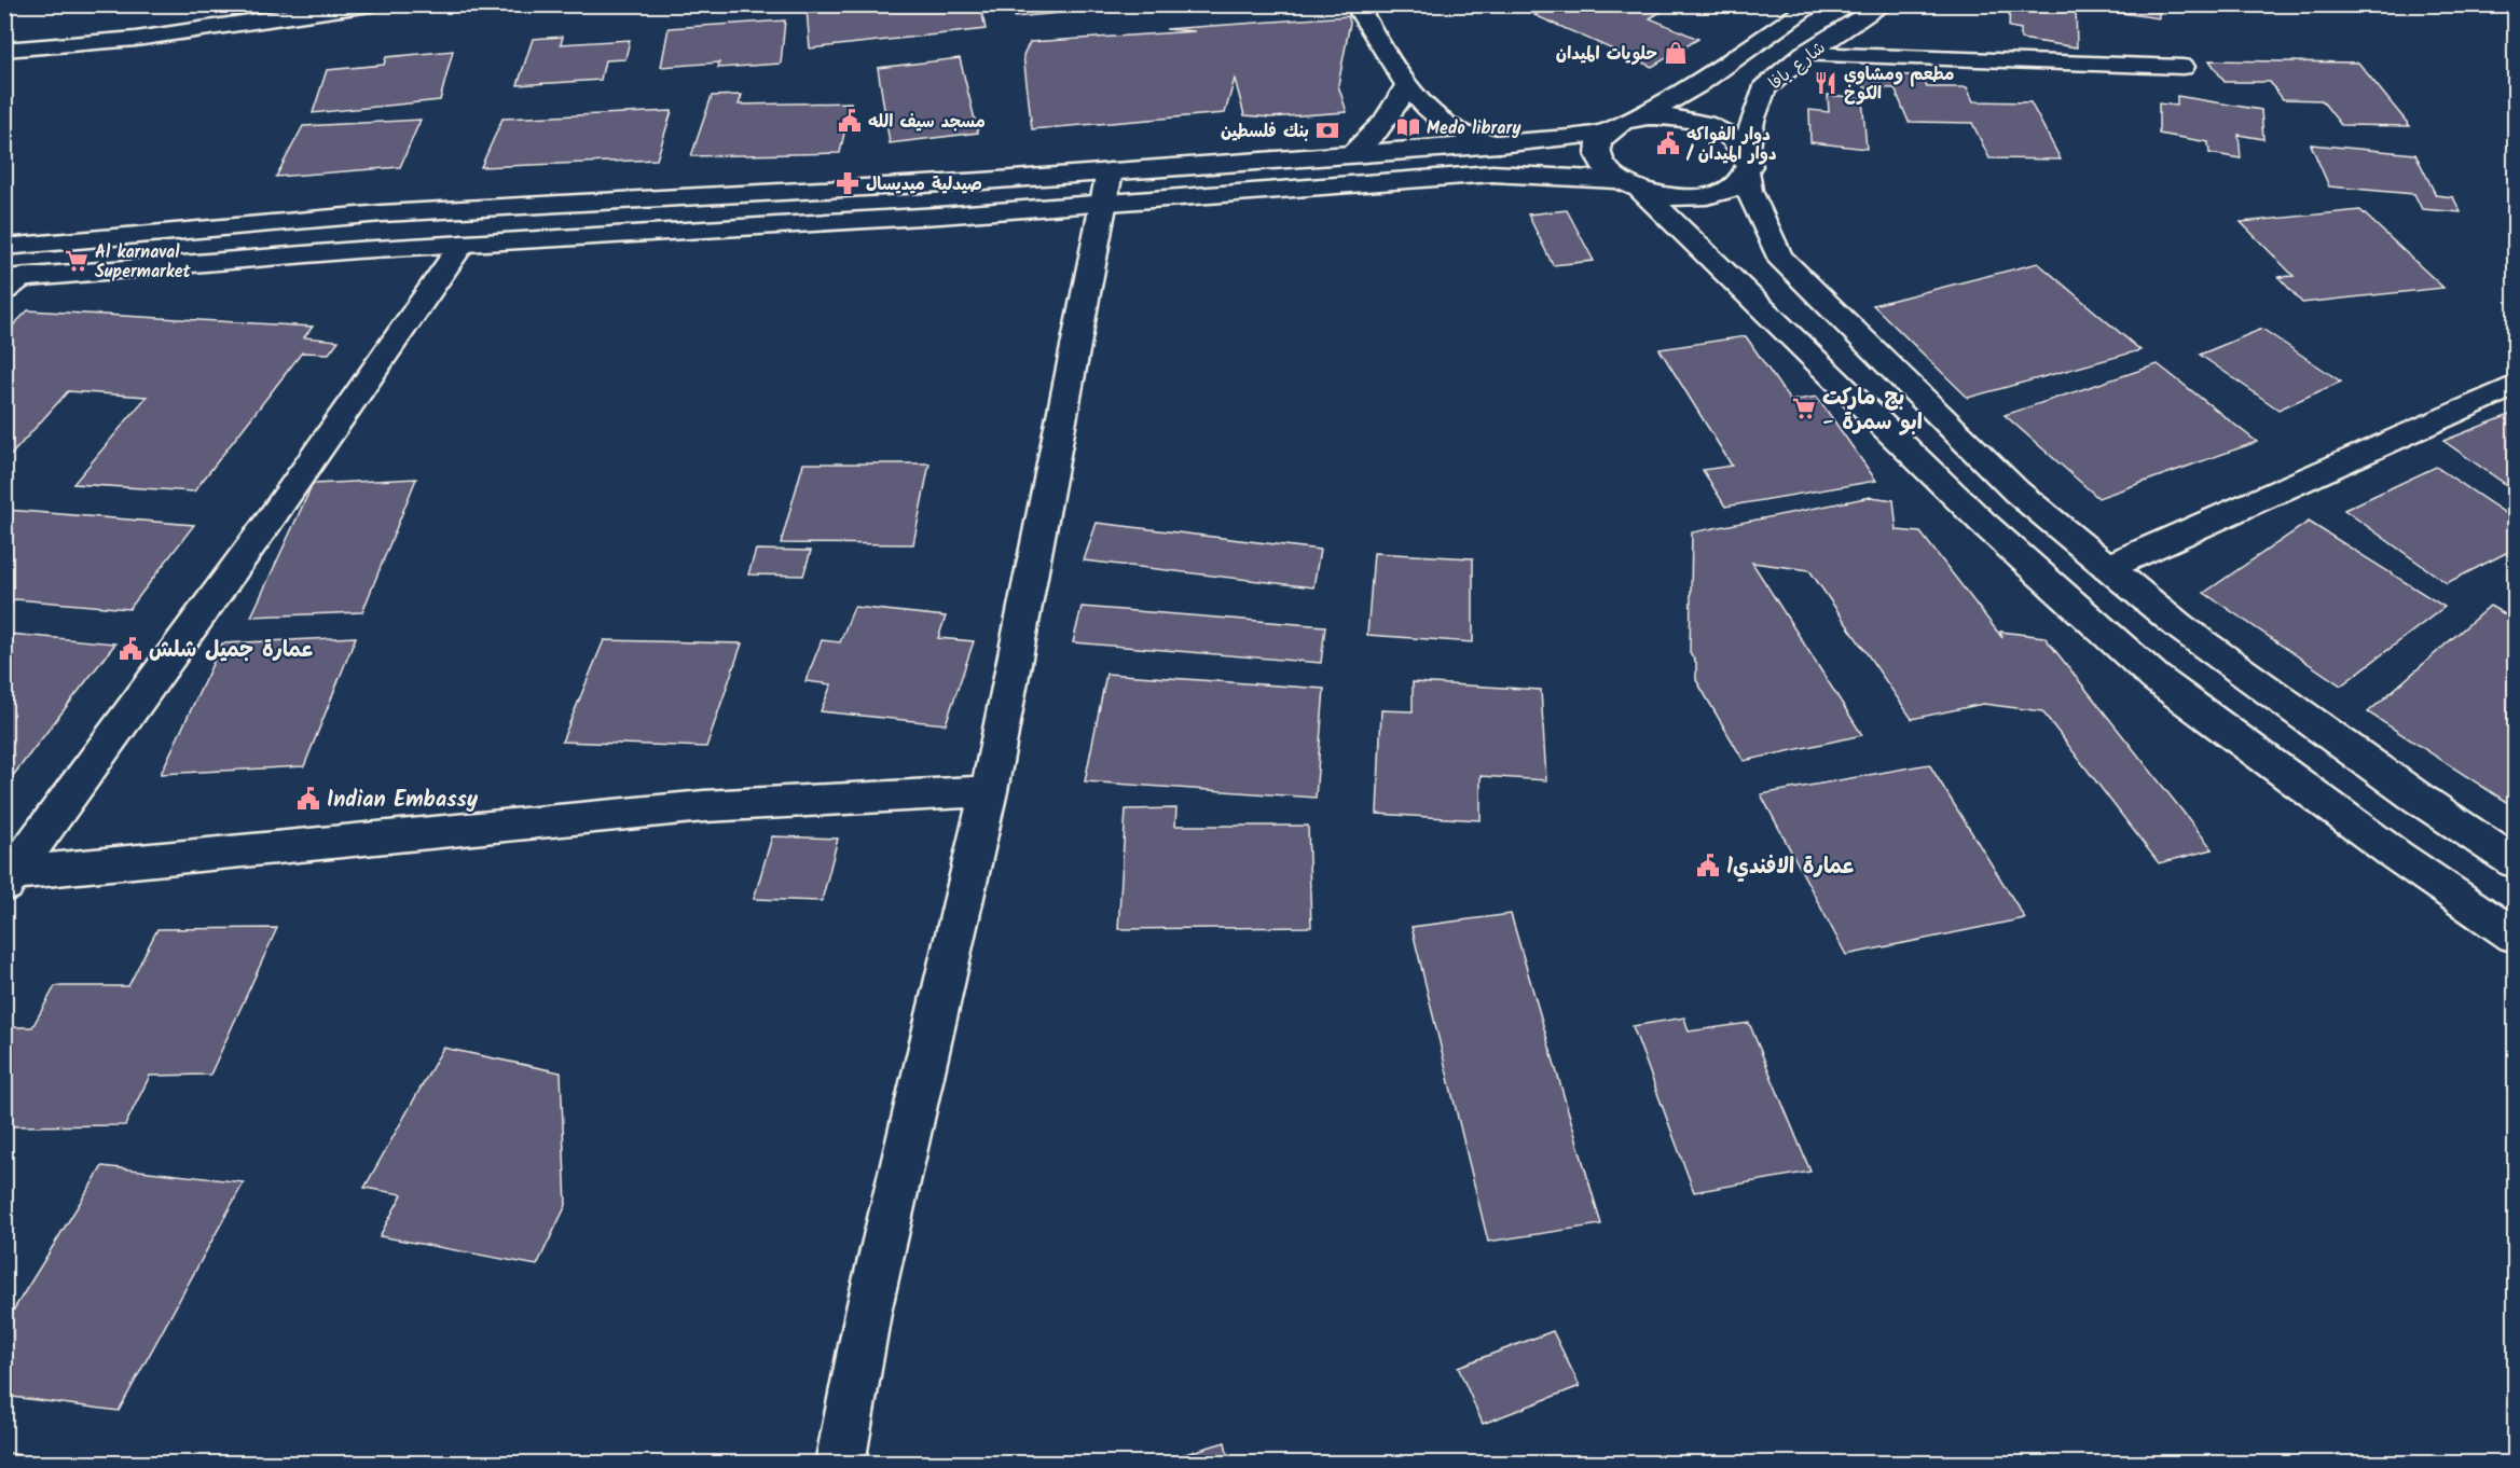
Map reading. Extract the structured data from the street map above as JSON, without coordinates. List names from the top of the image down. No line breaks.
{"streets":{"main road":["شارع يافا"]},"places":{"shop":["حلويات الميدان"],"restaurant":["مطعم ومشاوي الكوخ"],"public building":["مسجد سيف الله","دوار الفواكه / دوار الميدان","عمارة جميل شلش","Indian Embassy","عمارة الافندي1"],"library":["Medo library"],"bank":["بنك فلسطين"],"pharmacy":["صيدلية ميديسال"],"supermarket":["Al karnaval Supermarket","بج ماركت - ابو سمرة"]}}
